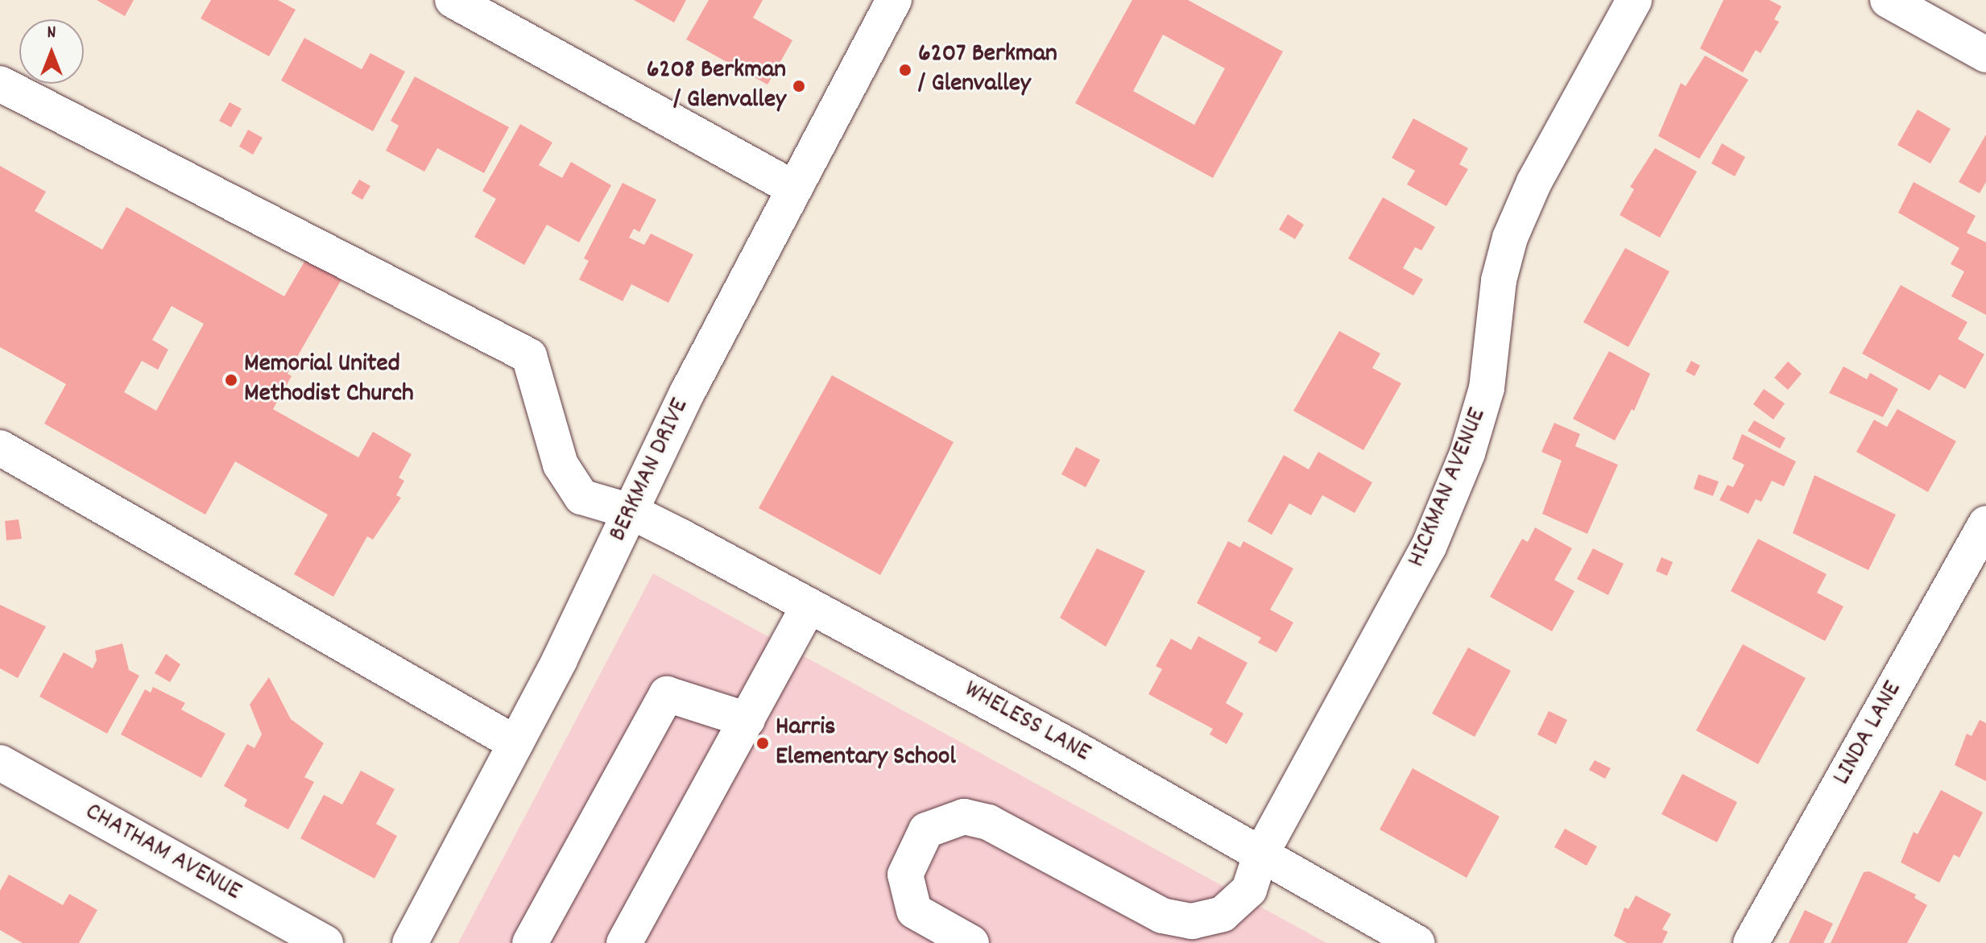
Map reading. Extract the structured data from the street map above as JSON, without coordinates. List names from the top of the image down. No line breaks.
{"streets":{"street":["BERKMAN DRIVE","HICKMAN AVENUE","WHELESS LANE","LINDA LANE","CHATHAM AVENUE"]},"crossings":[["BERKMAN DRIVE","WHELESS LANE"],["HICKMAN AVENUE","WHELESS LANE"]],"places":["6207 Berkman / Glenvalley","6208 Berkman / Glenvalley","Memorial United Methodist Church","Harris Elementary School"],"north":"top"}
